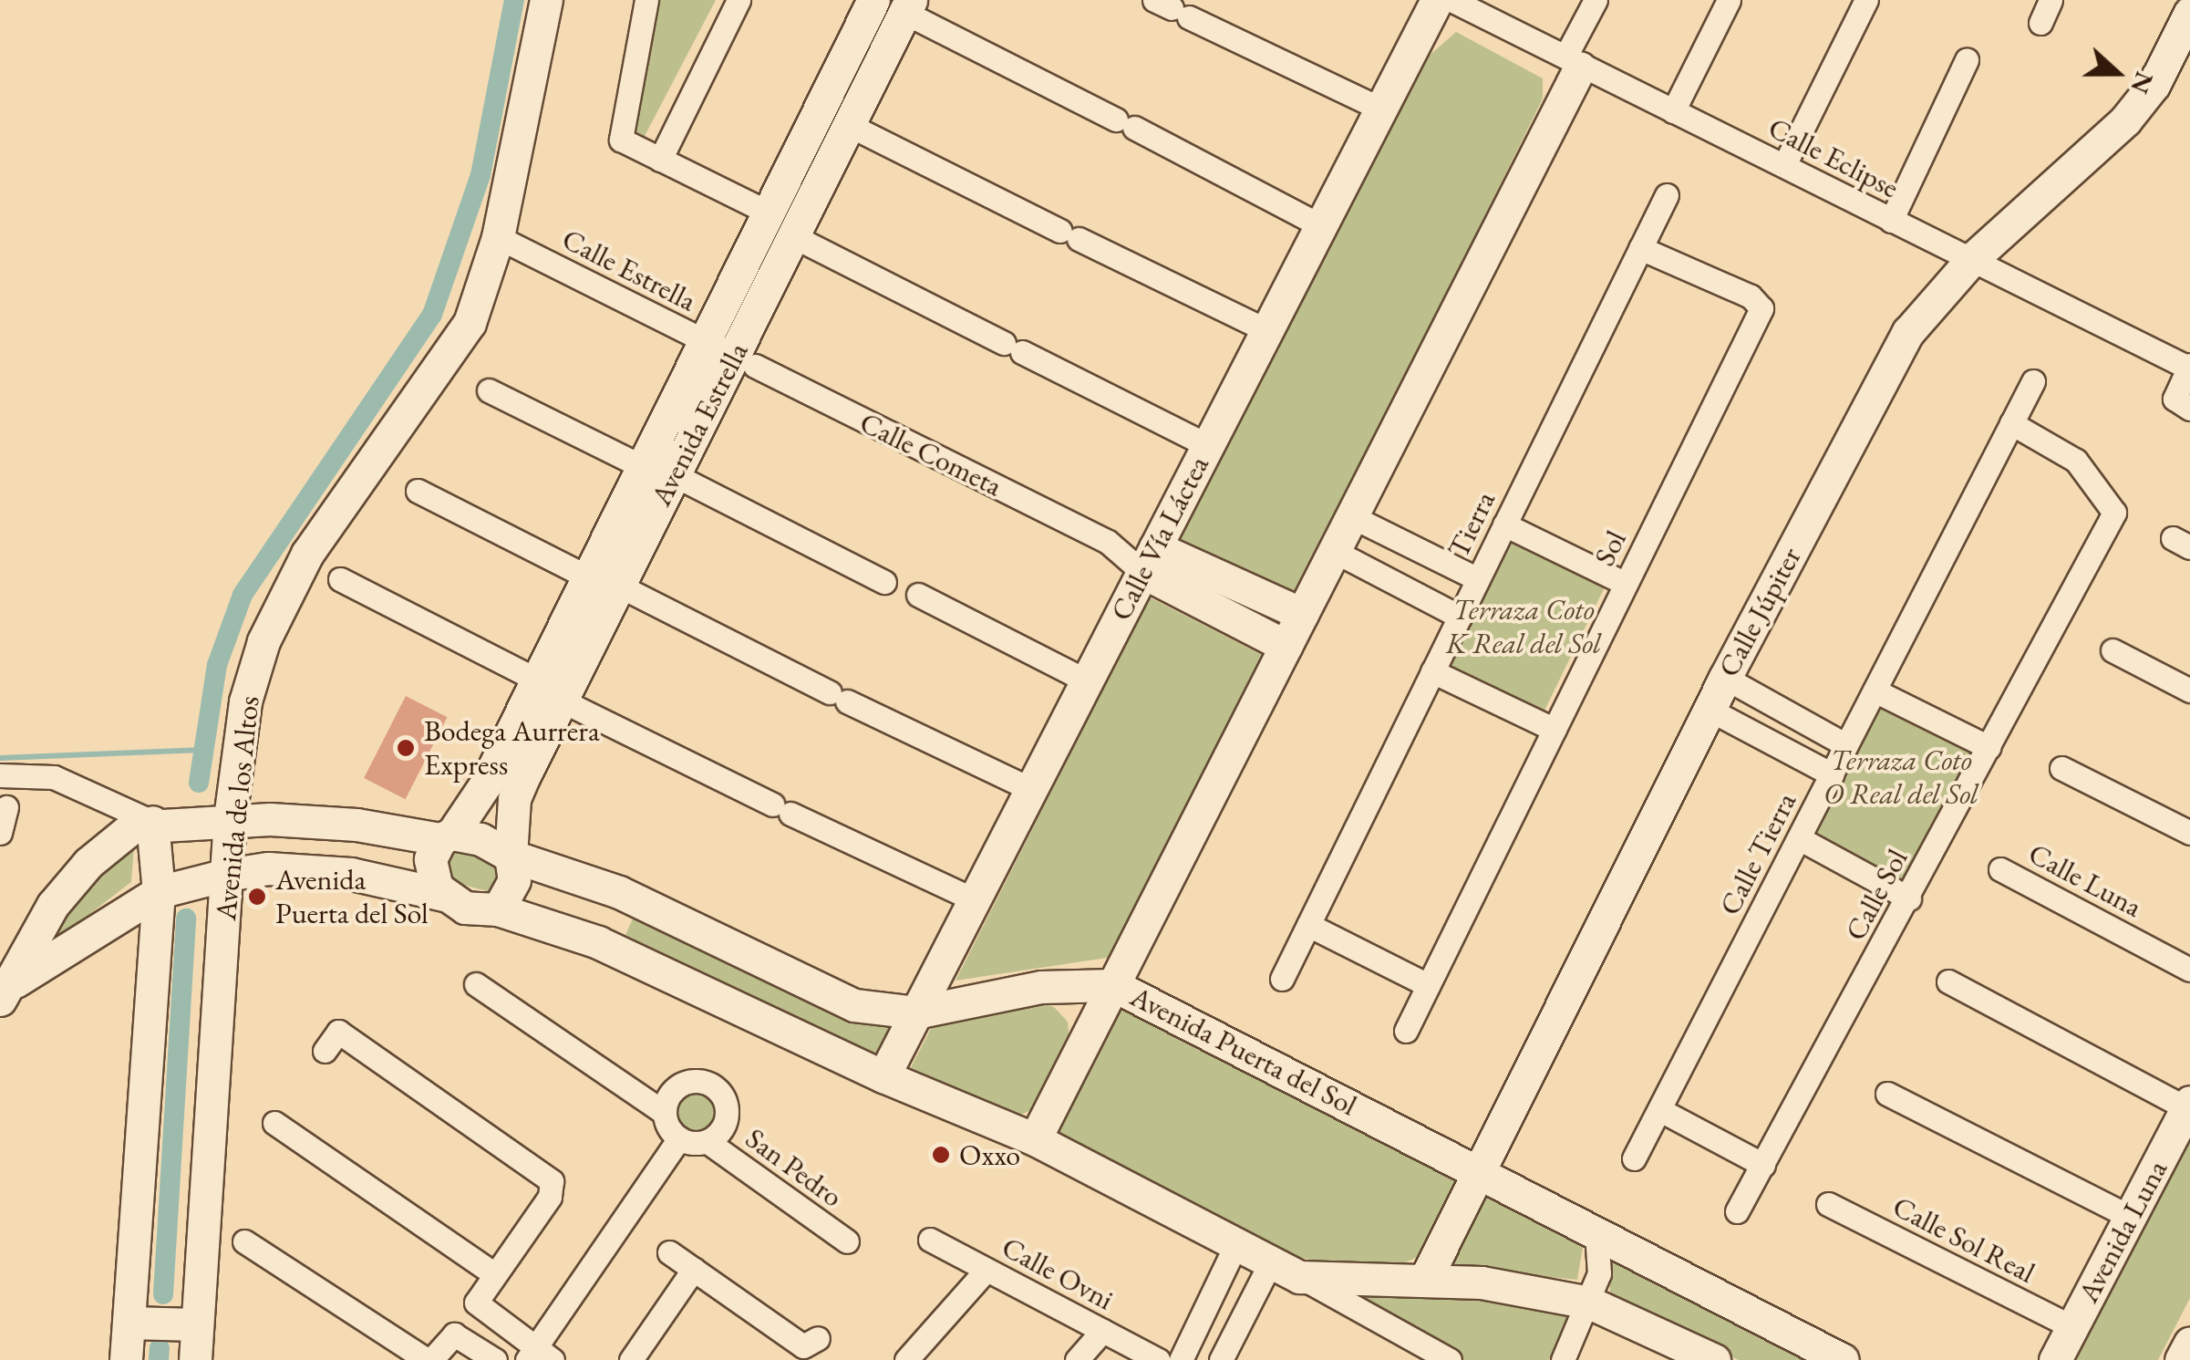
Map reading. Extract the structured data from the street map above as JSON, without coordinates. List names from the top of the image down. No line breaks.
{"streets":{"street":["Calle Eclipse","Calle Estrella","Avenida Estrella","Calle Cometa","Tierra","Calle Vía Láctea","Sol","Calle Júpiter","Avenida de los Altos","Calle Tierra","Calle Luna","Calle Sol","Avenida Puerta del Sol","San Pedro","Avenida Luna","Calle Sol Real","Calle Ovni"]},"crossings":[["Calle Eclipse","Calle Vía Láctea"],["Calle Eclipse","Calle Júpiter"],["Calle Estrella","Avenida Estrella"],["Calle Estrella","Calle Cometa"],["Calle Estrella","Avenida de los Altos"],["Avenida Estrella","Calle Cometa"],["Avenida Estrella","Avenida Puerta del Sol"],["Calle Cometa","Calle Vía Láctea"],["Tierra","Sol"],["Calle Vía Láctea","Avenida Puerta del Sol"],["Calle Júpiter","Avenida Puerta del Sol"],["Calle Tierra","Calle Sol"],["Avenida Luna","Calle Sol Real"]],"parks":["Terraza Coto K Real del Sol","Terraza Coto O Real del Sol"],"places":["Bodega Aurrera Express","Avenida Puerta del Sol","Oxxo"],"north":"right"}
